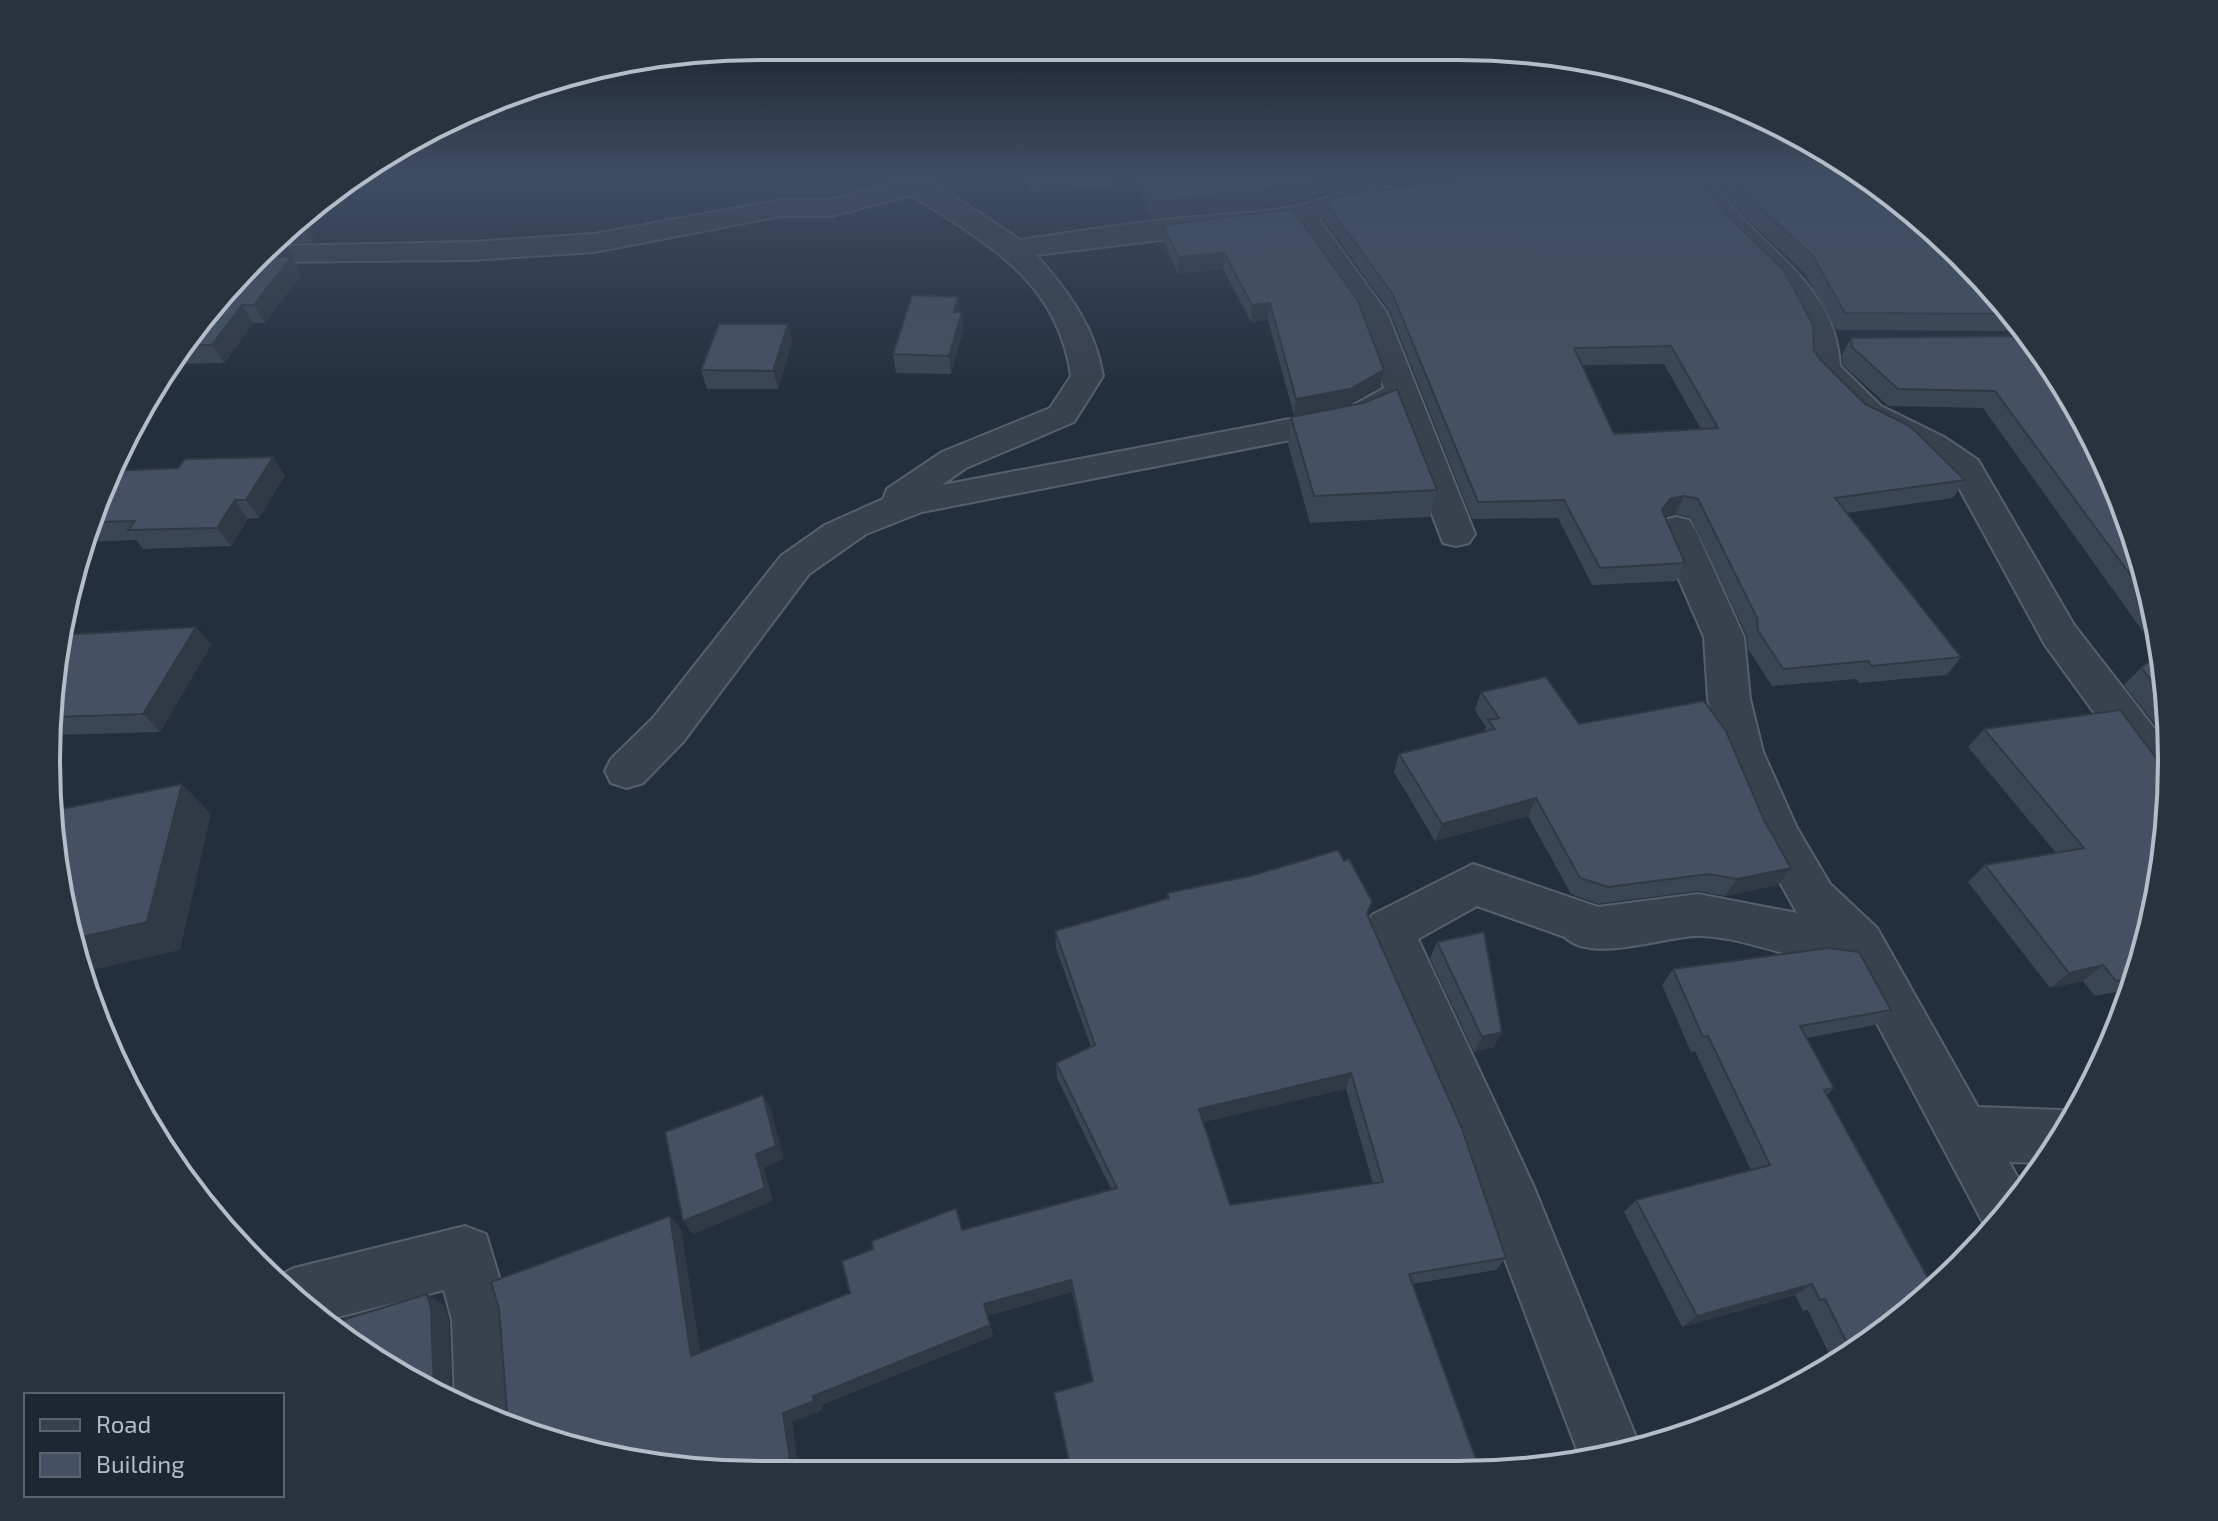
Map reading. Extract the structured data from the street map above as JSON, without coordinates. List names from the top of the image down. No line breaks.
{"legend":["Road","Building"]}
